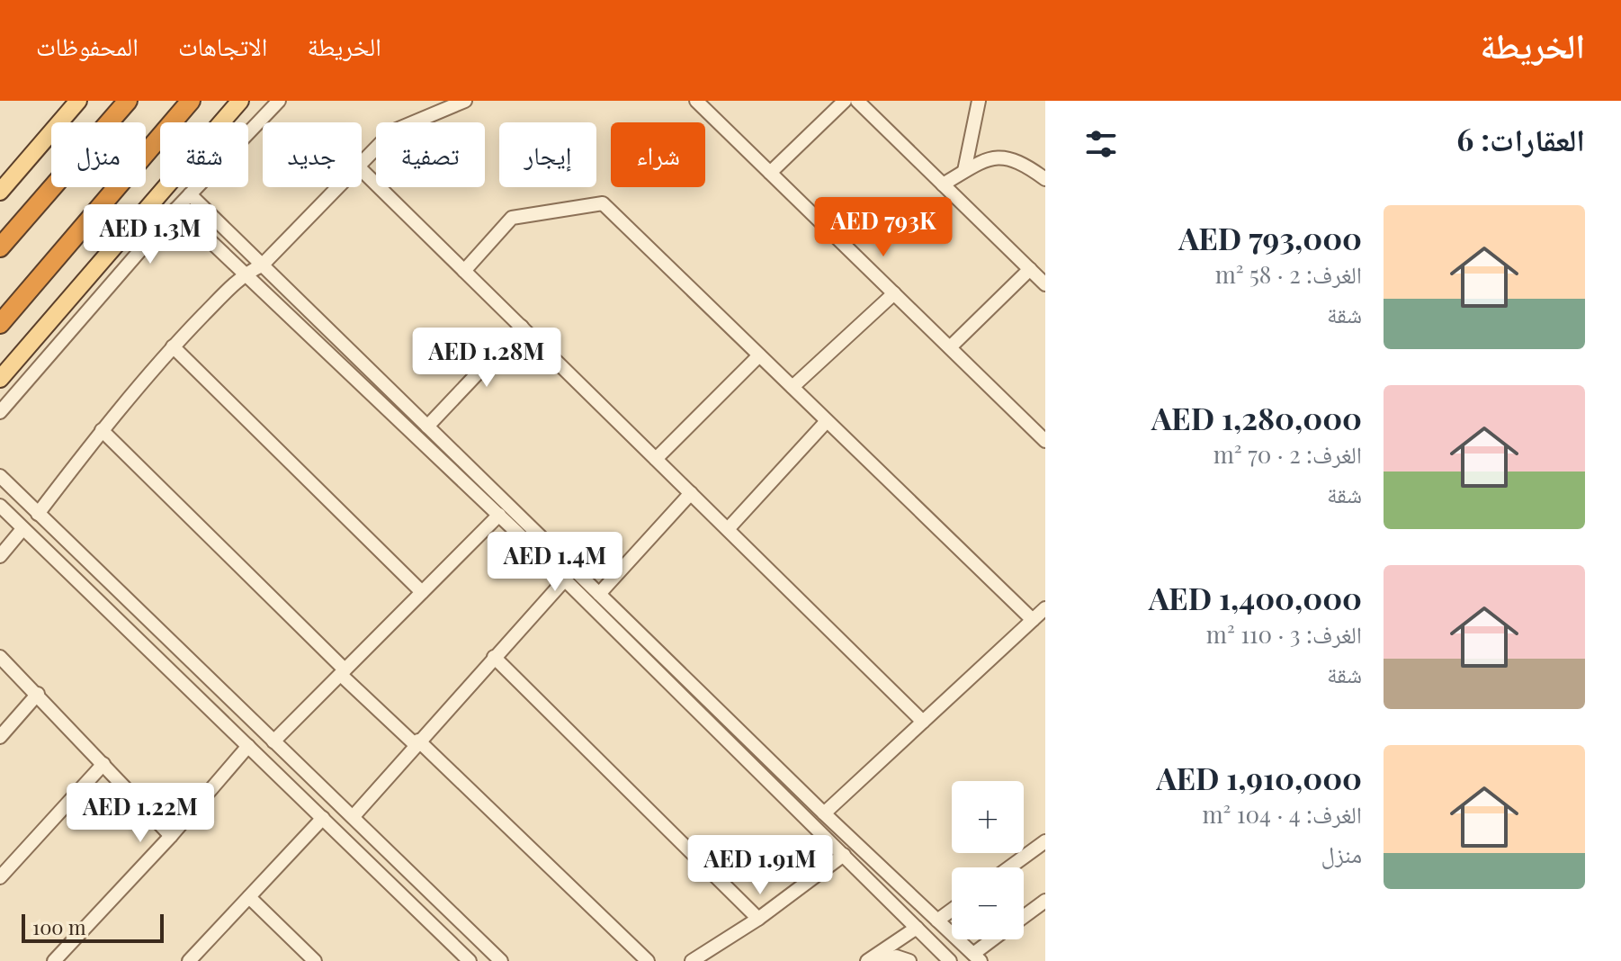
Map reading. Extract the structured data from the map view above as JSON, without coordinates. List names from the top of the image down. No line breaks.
{"scale_bar":"100 m","page":{"header":"الخريطة","nav":["الخريطة","الاتجاهات","المحفوظات"],"heading":"العقارات: 6","chip":["شراء","إيجار","تصفية","جديد","شقة","منزل"],"list":[{"name":"AED 793,000","note":"الغرف: 2 · 58 m² · شقة"},{"name":"AED 1,280,000","note":"الغرف: 2 · 70 m² · شقة"},{"name":"AED 1,400,000","note":"الغرف: 3 · 110 m² · شقة"},{"name":"AED 1,910,000","note":"الغرف: 4 · 104 m² · منزل"}],"price":["AED 793K","AED 1.3M","AED 1.28M","AED 1.4M","AED 1.22M","AED 1.91M"],"map_buttons":["+","−"],"scale":"100 m"}}
